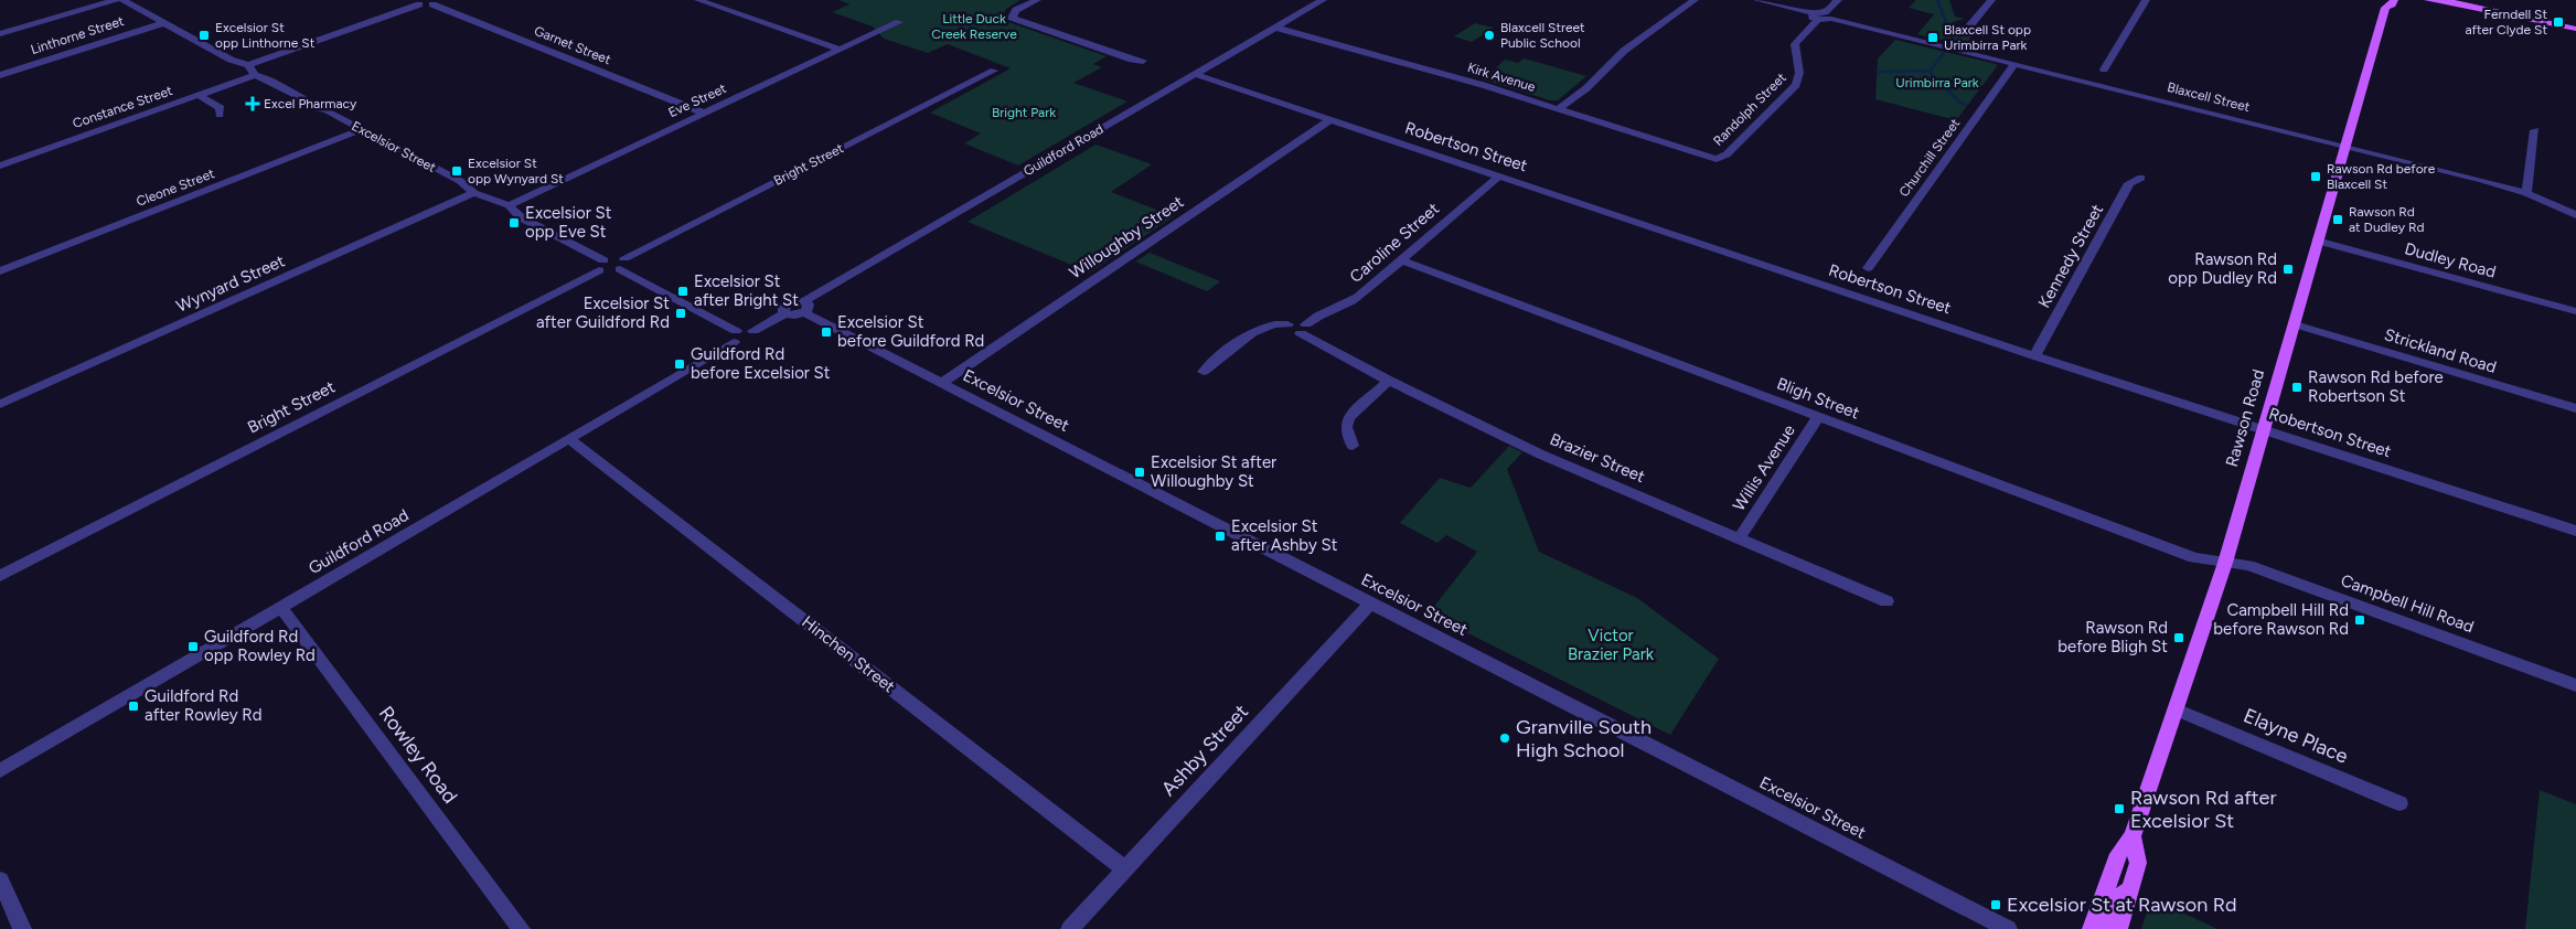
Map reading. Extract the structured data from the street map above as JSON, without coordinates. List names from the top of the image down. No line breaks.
{"streets":{"main road":["Rawson Road"],"street":["Linthorne Street","Garnet Street","Kirk Avenue","Blaxcell Street","Eve Street","Constance Street","Randolph Street","Excelsior Street","Robertson Street","Guildford Road","Churchill Street","Bright Street","Cleone Street","Willoughby Street","Caroline Street","Kennedy Street","Dudley Road","Wynyard Street","Strickland Road","Bligh Street","Brazier Street","Willis Avenue","Campbell Hill Road","Hinchen Street","Elayne Place","Ashby Street","Rowley Road"]},"crossings":[["Garnet Street","Eve Street"],["Kirk Avenue","Randolph Street"],["Kirk Avenue","Guildford Road"],["Blaxcell Street","Randolph Street"],["Blaxcell Street","Churchill Street"],["Blaxcell Street","Rawson Road"],["Eve Street","Excelsior Street"],["Constance Street","Excelsior Street"],["Excelsior Street","Guildford Road"],["Excelsior Street","Bright Street"],["Excelsior Street","Cleone Street"],["Excelsior Street","Willoughby Street"],["Excelsior Street","Wynyard Street"],["Excelsior Street","Ashby Street"],["Robertson Street","Guildford Road"],["Robertson Street","Willoughby Street"],["Robertson Street","Caroline Street"],["Robertson Street","Kennedy Street"],["Robertson Street","Rawson Road"],["Guildford Road","Hinchen Street"],["Guildford Road","Rowley Road"],["Caroline Street","Bligh Street"],["Caroline Street","Brazier Street"],["Dudley Road","Rawson Road"],["Strickland Road","Rawson Road"],["Bligh Street","Rawson Road"],["Bligh Street","Willis Avenue"],["Bligh Street","Campbell Hill Road"],["Rawson Road","Campbell Hill Road"],["Rawson Road","Elayne Place"],["Brazier Street","Willis Avenue"],["Hinchen Street","Ashby Street"]],"parks":["Little Duck Creek Reserve","Urimbirra Park","Bright Park","Victor Brazier Park"],"places":{"transit":["Ferndell St after Clyde St","Excelsior St opp Linthorne St","Blaxcell St opp Urimbirra Park","Excelsior St opp Wynyard St","Rawson Rd before Blaxcell St","Rawson Rd at Dudley Rd","Excelsior St opp Eve St","Rawson Rd opp Dudley Rd","Excelsior St after Bright St","Excelsior St after Guildford Rd","Excelsior St before Guildford Rd","Guildford Rd before Excelsior St","Rawson Rd before Robertson St","Excelsior St after Willoughby St","Excelsior St after Ashby St","Campbell Hill Rd before Rawson Rd","Rawson Rd before Bligh St","Guildford Rd opp Rowley Rd","Guildford Rd after Rowley Rd","Rawson Rd after Excelsior St","Excelsior St at Rawson Rd"],"other":["Blaxcell Street Public School","Granville South High School"],"health":["Excel Pharmacy"]}}
